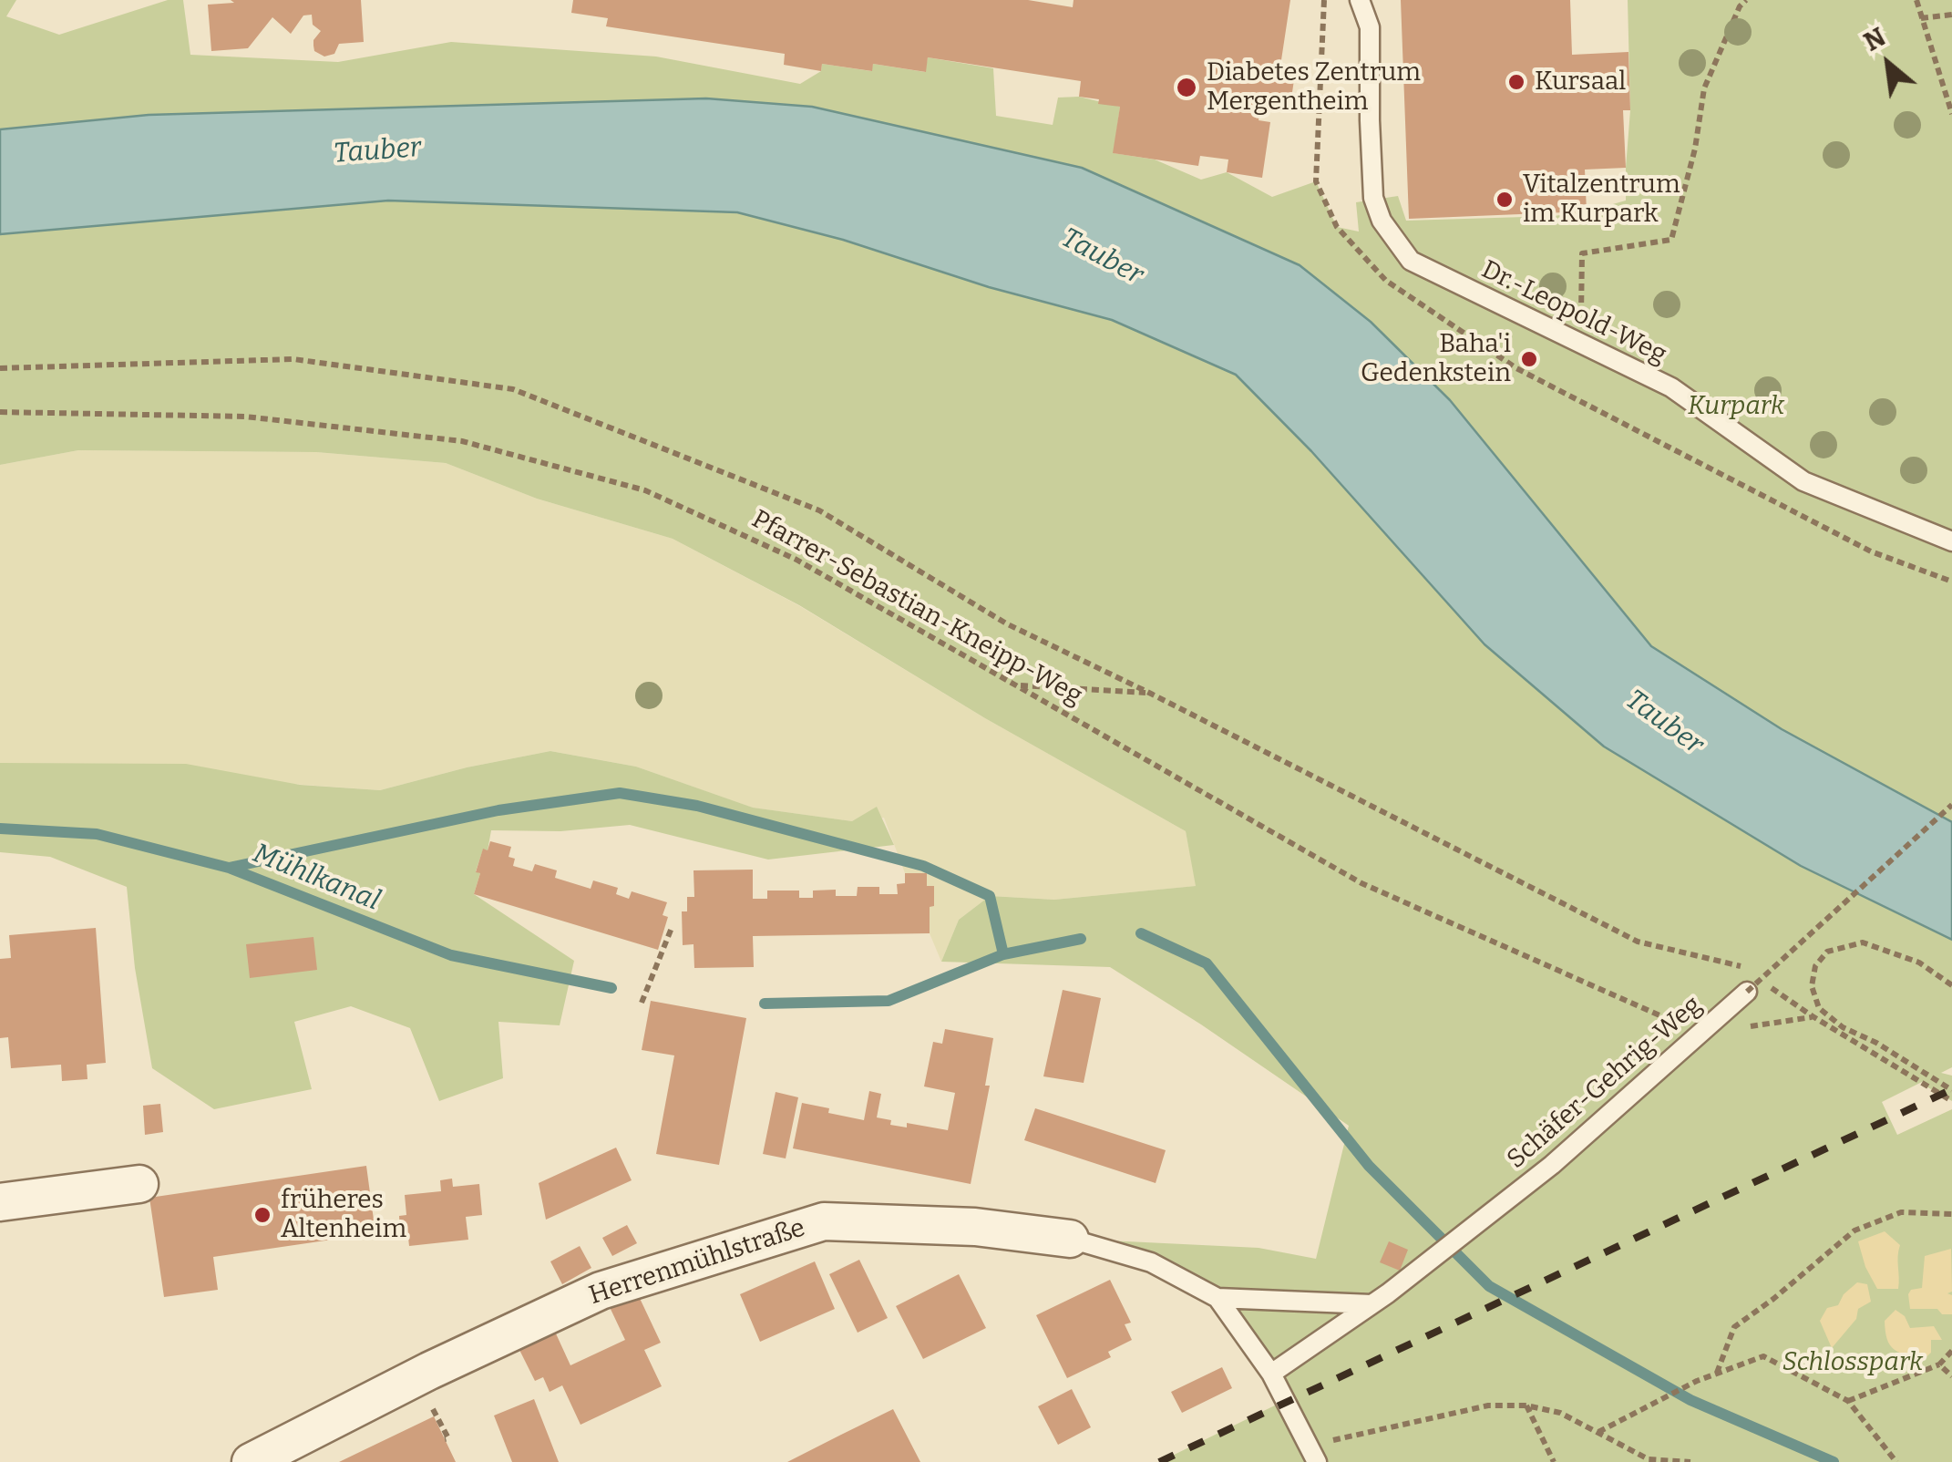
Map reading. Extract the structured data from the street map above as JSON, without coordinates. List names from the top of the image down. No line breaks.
{"streets":{"street":["Herrenmühlstraße"],"lane":["Dr.-Leopold-Weg","Schäfer-Gehrig-Weg"],"path":["Pfarrer-Sebastian-Kneipp-Weg"]},"crossings":[["Pfarrer-Sebastian-Kneipp-Weg","Schäfer-Gehrig-Weg"]],"water":["Tauber","Mühlkanal"],"parks":["Kurpark","Schlosspark"],"places":["Kursaal","Diabetes Zentrum Mergentheim","Vitalzentrum im Kurpark","Baha'i Gedenkstein","früheres Altenheim"],"north":"top left"}
